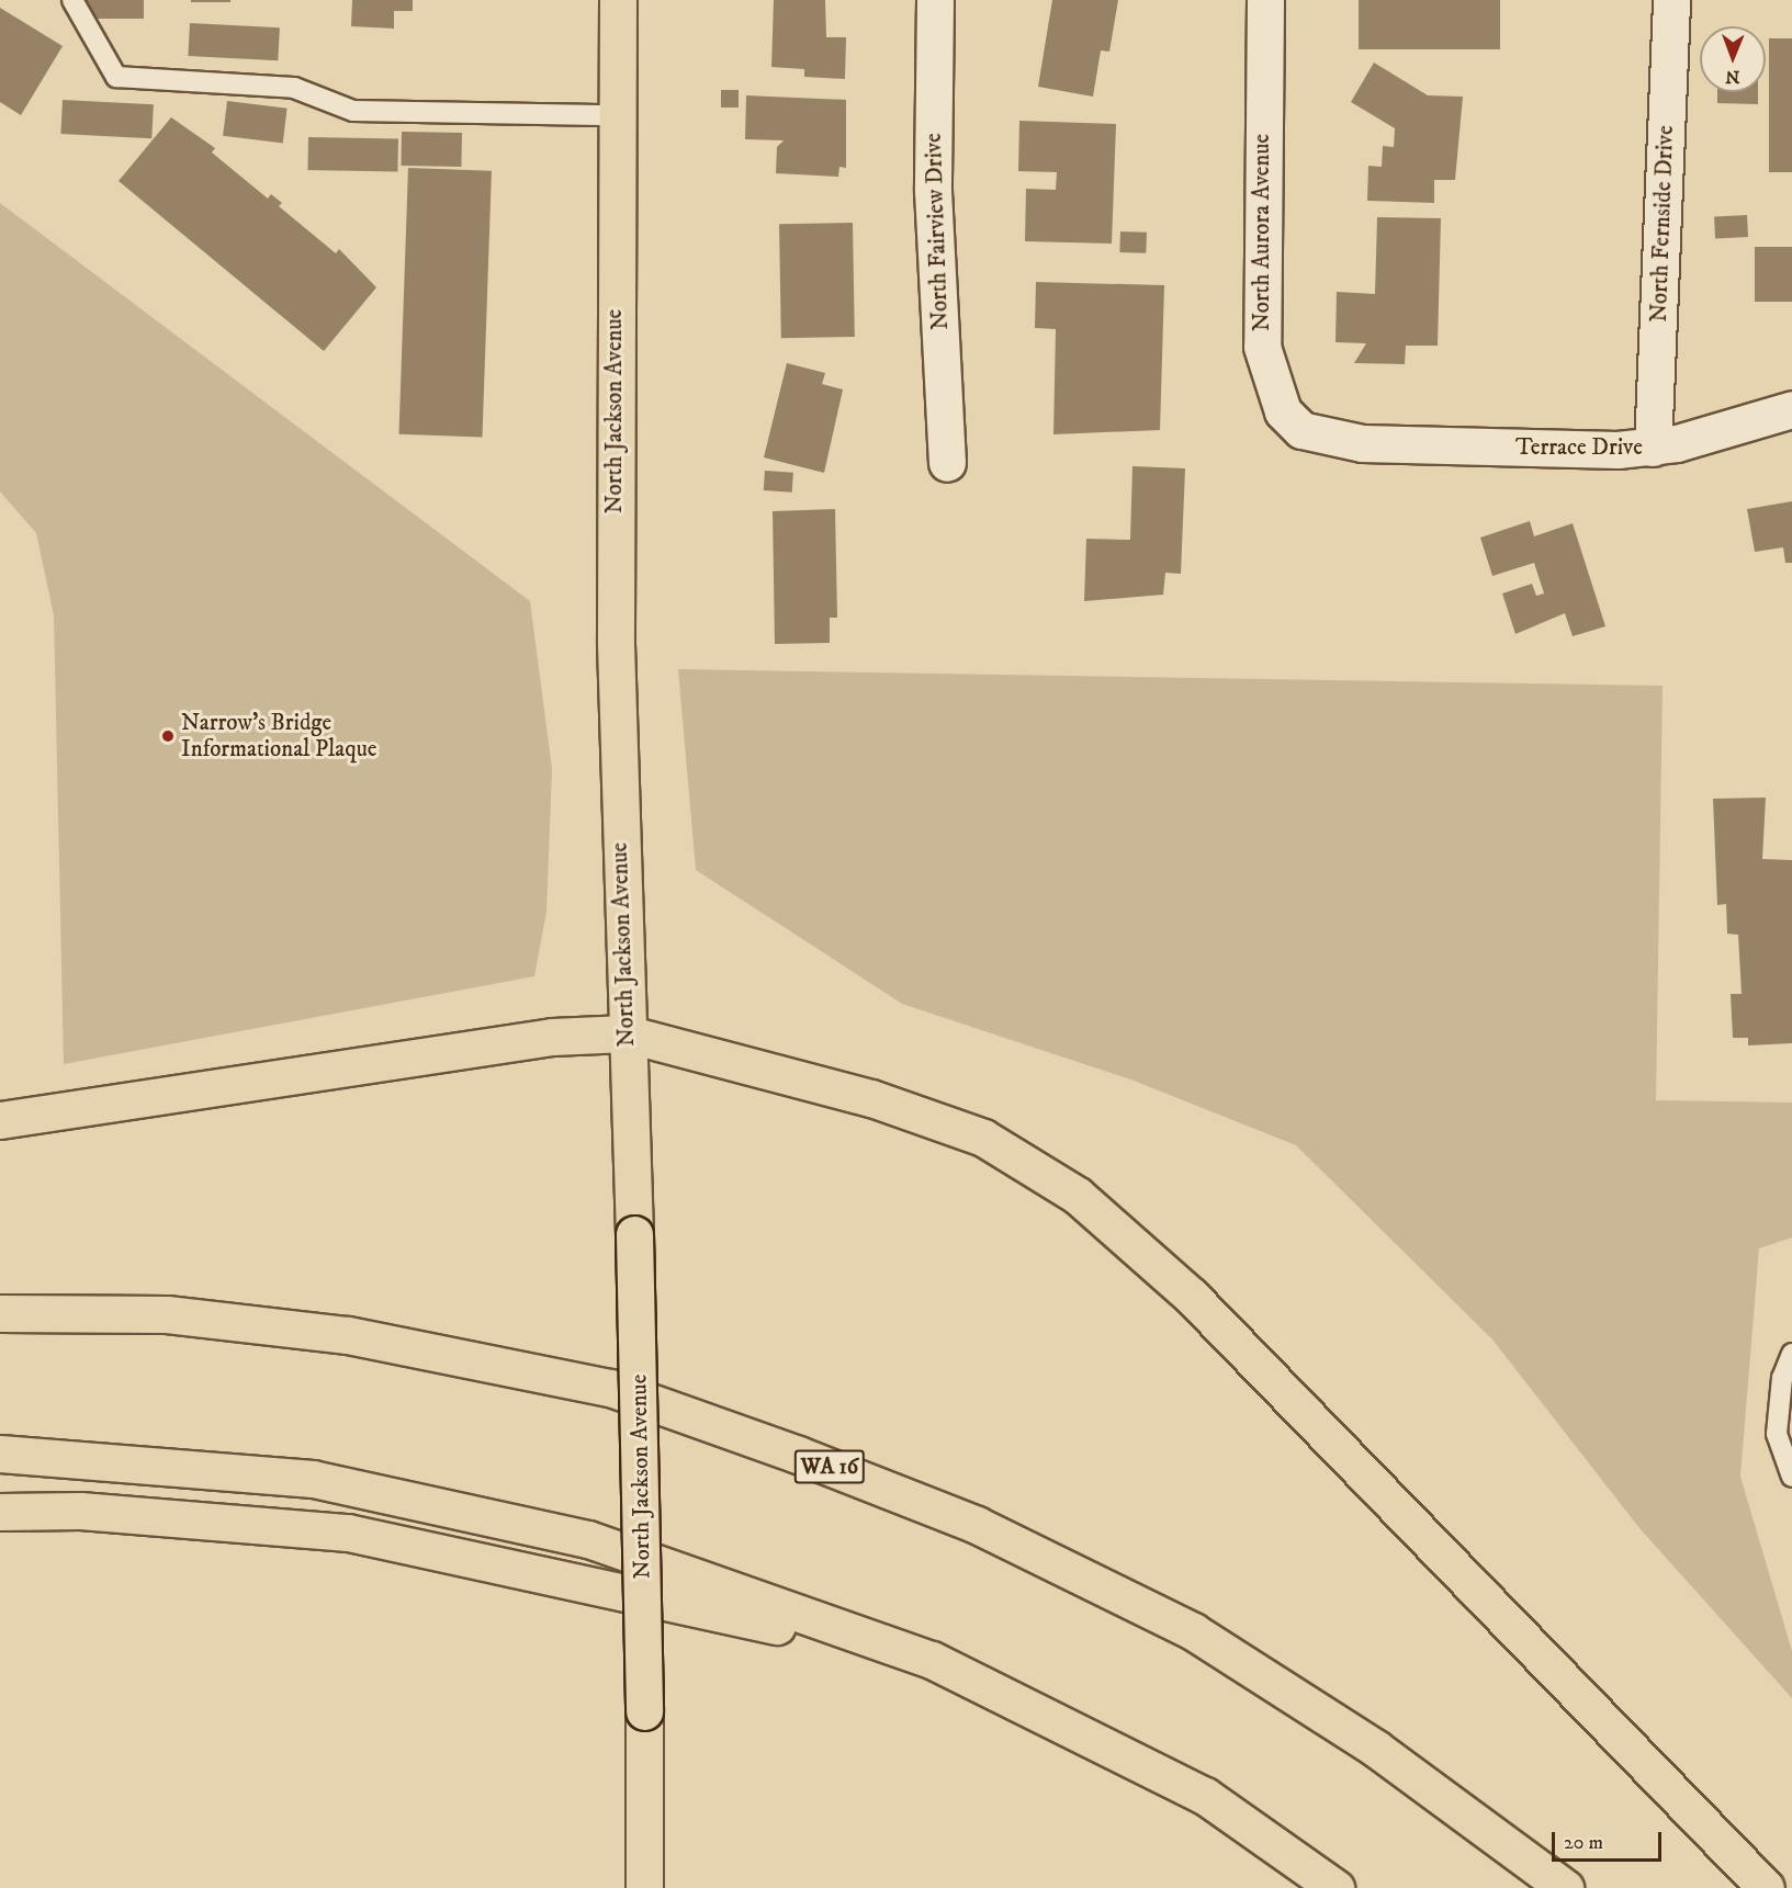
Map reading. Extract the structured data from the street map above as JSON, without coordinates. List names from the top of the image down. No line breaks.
{"streets":{"main road":["North Jackson Avenue","WA 16"],"street":["North Fernside Drive","North Fairview Drive","North Aurora Avenue","Terrace Drive"]},"crossings":[["North Fernside Drive","Terrace Drive"],["North Aurora Avenue","Terrace Drive"]],"places":["Narrow's Bridge Informational Plaque"],"scale_bar":"20 m","north":"bottom"}
